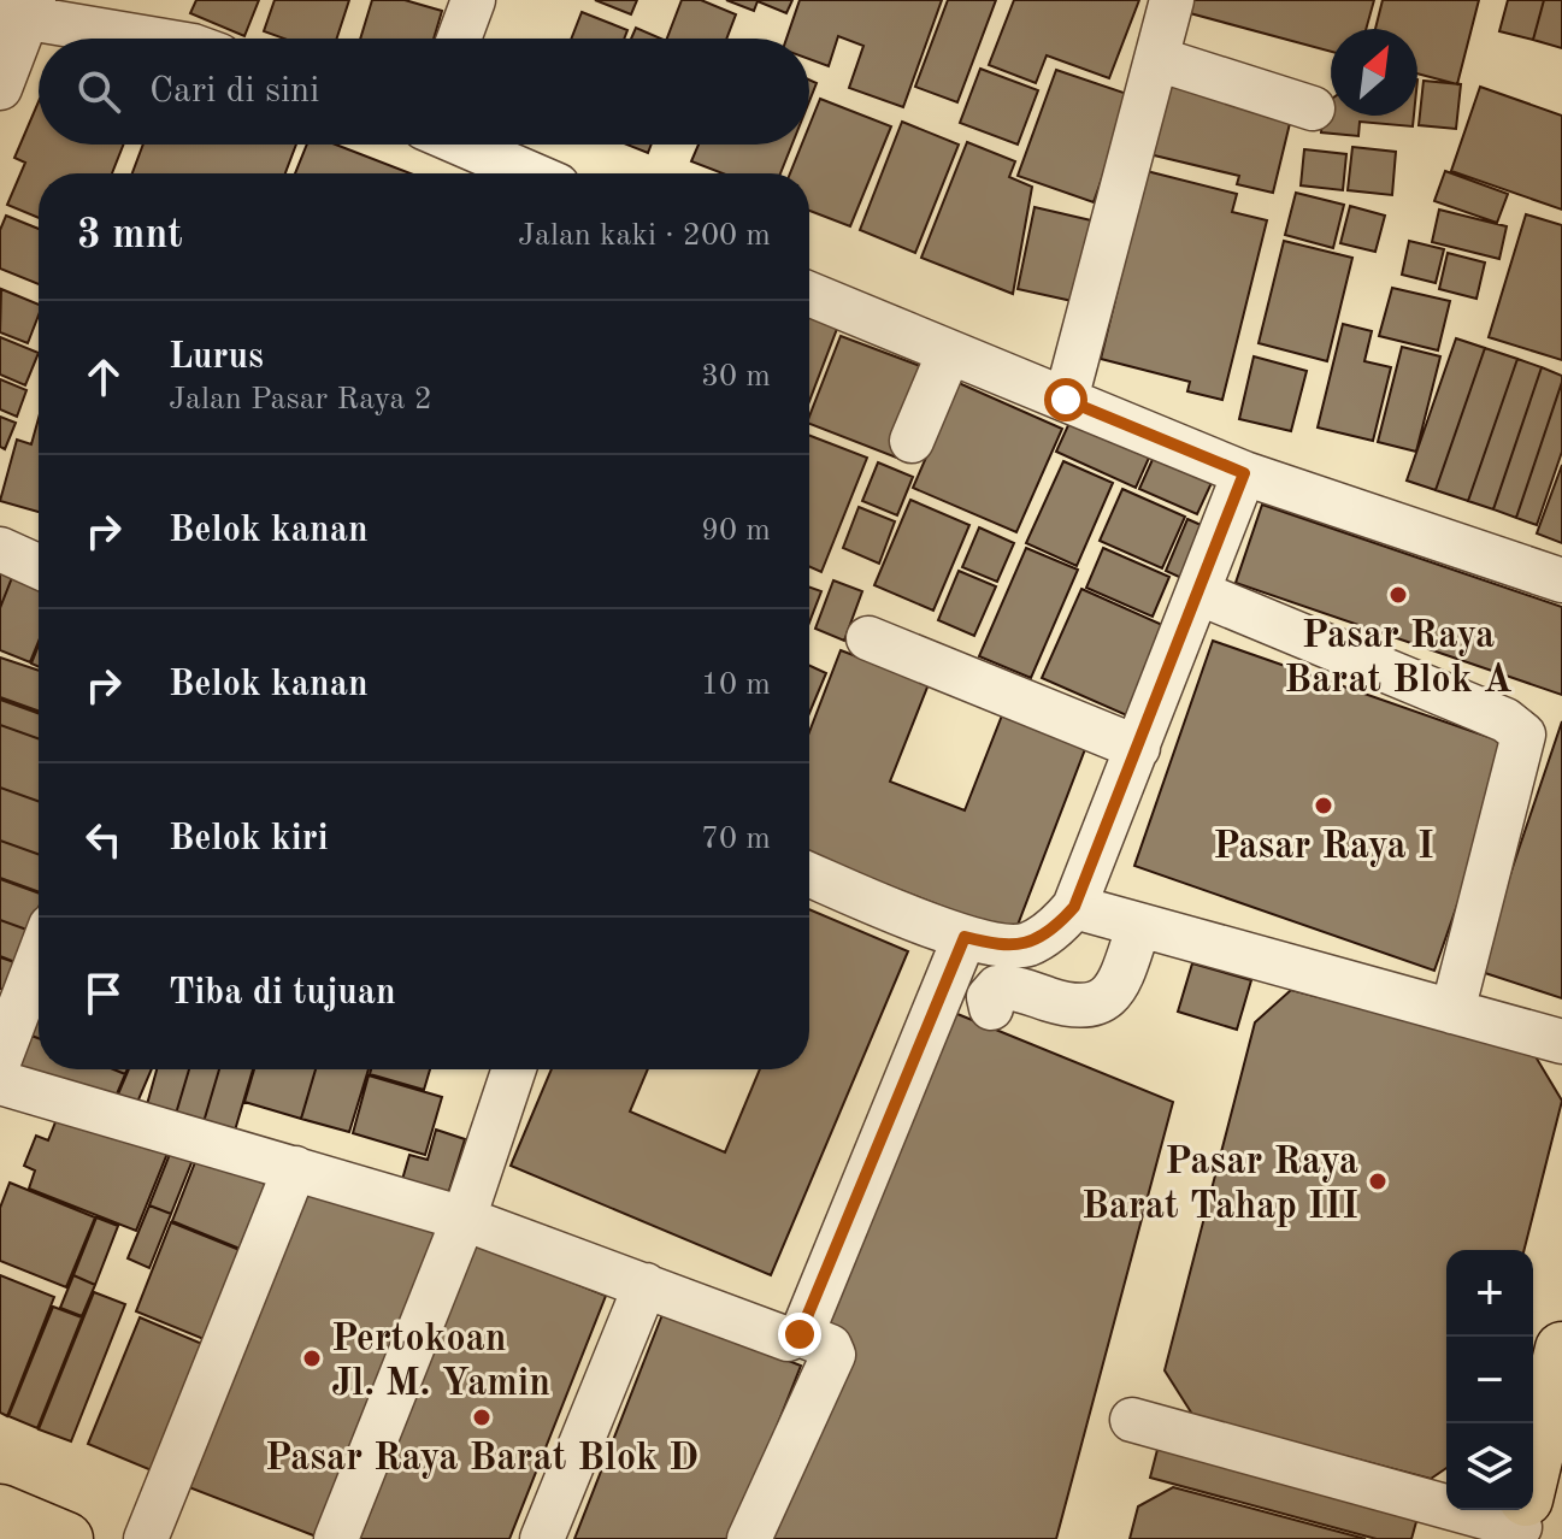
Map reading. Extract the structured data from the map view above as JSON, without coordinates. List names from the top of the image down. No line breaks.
{"places":["Pasar Raya Barat Blok A","Pasar Raya I","Pasar Raya Barat Tahap III","Pertokoan Jl. M. Yamin","Pasar Raya Barat Blok D"],"north":"top right","page":{"search":"Cari di sini","heading":["3 mnt","Jalan kaki · 200 m"],"list":[["Lurus","Jalan Pasar Raya 2","30 m"],["Belok kanan","90 m"],["Belok kanan","10 m"],["Belok kiri","70 m"],"Tiba di tujuan"],"map_buttons":["+","−"]}}
